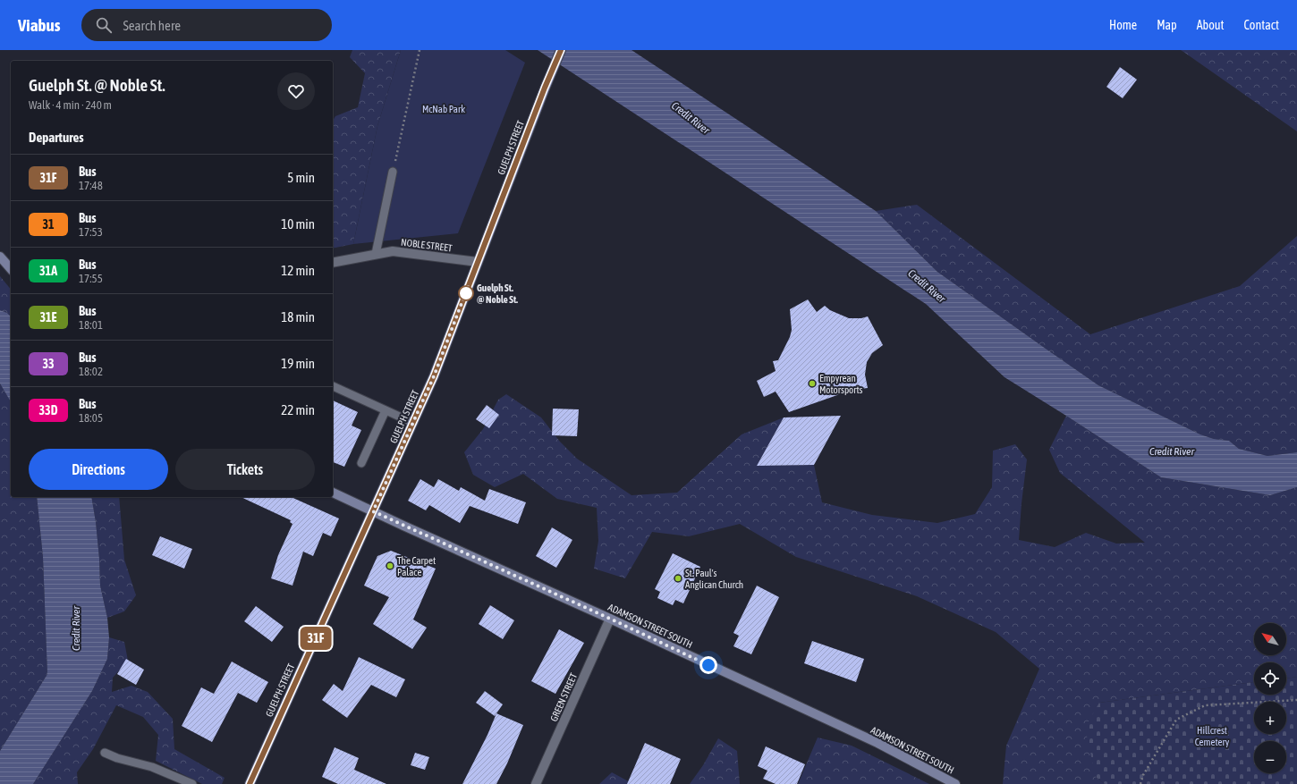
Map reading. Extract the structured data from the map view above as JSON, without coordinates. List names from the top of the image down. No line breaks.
{"streets":{"main road":["GUELPH STREET","ADAMSON STREET SOUTH"],"street":["NOBLE STREET","GREEN STREET"]},"crossings":[["GUELPH STREET","NOBLE STREET"],["GUELPH STREET","ADAMSON STREET SOUTH"],["ADAMSON STREET SOUTH","GREEN STREET"]],"water":["Credit River"],"parks":["McNab Park","Hillcrest Cemetery"],"places":["Guelph St. @ Noble St.","Empyrean Motorsports","The Carpet Palace","St. Paul's Anglican Church"],"lines":["bus line 31F"],"north":"top left","page":{"header":"Viabus","search":"Search here","nav":["Home","Map","About","Contact"],"on_map":"31F","heading":[["Guelph St. @ Noble St.","Walk · 4 min · 240 m"],"Departures"],"list":[{"mark":"31F","name":"Bus","note":"17:48","value":"5 min"},{"mark":"31","name":"Bus","note":"17:53","value":"10 min"},{"mark":"31A","name":"Bus","note":"17:55","value":"12 min"},{"mark":"31E","name":"Bus","note":"18:01","value":"18 min"},{"mark":"33","name":"Bus","note":"18:02","value":"19 min"},{"mark":"33D","name":"Bus","note":"18:05","value":"22 min"}],"buttons":["Directions","Tickets"],"map_buttons":["+","−"]}}
